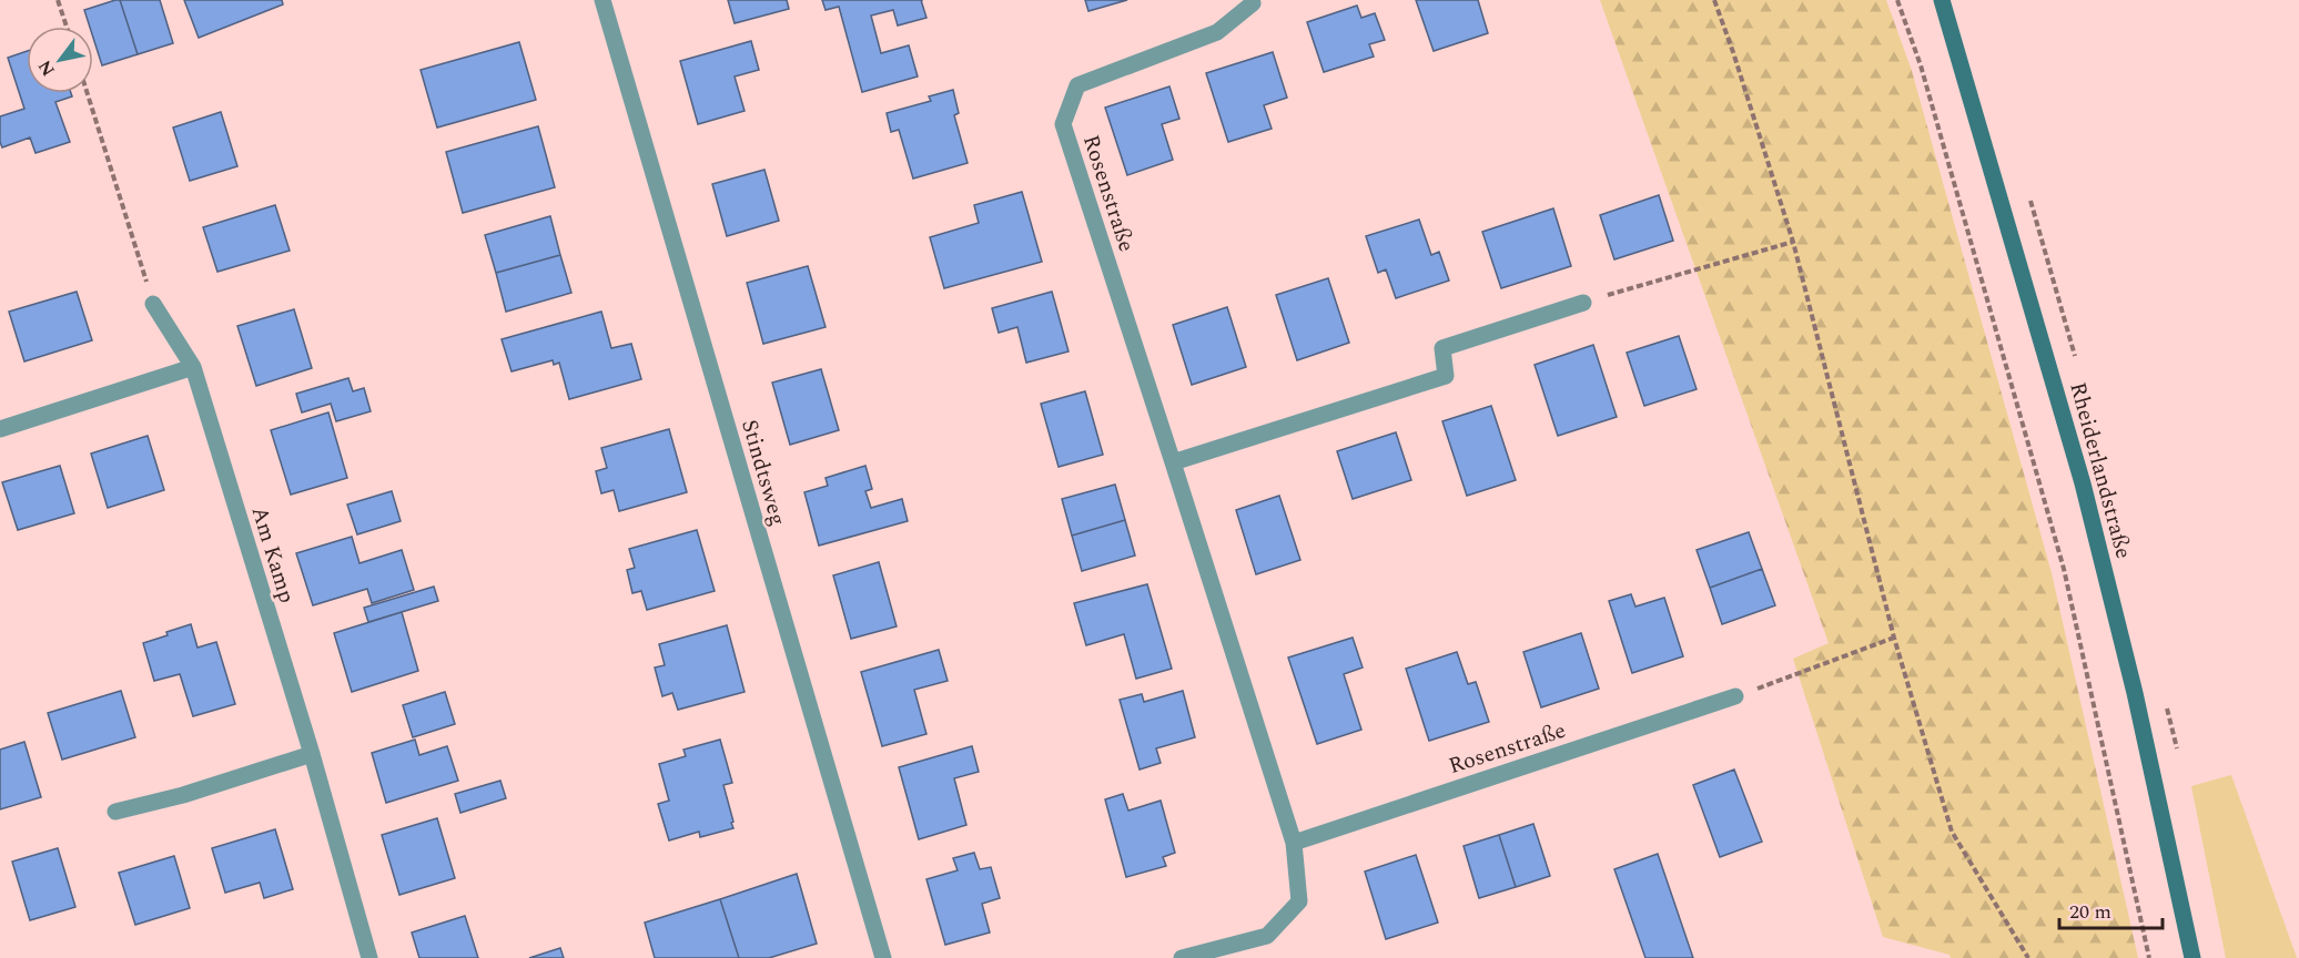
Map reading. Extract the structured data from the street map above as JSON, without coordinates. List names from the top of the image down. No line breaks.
{"streets":{"main road":["Rheiderlandstraße"],"street":["Rosenstraße","Stindtsweg","Am Kamp"]},"scale_bar":"20 m","north":"bottom left"}
